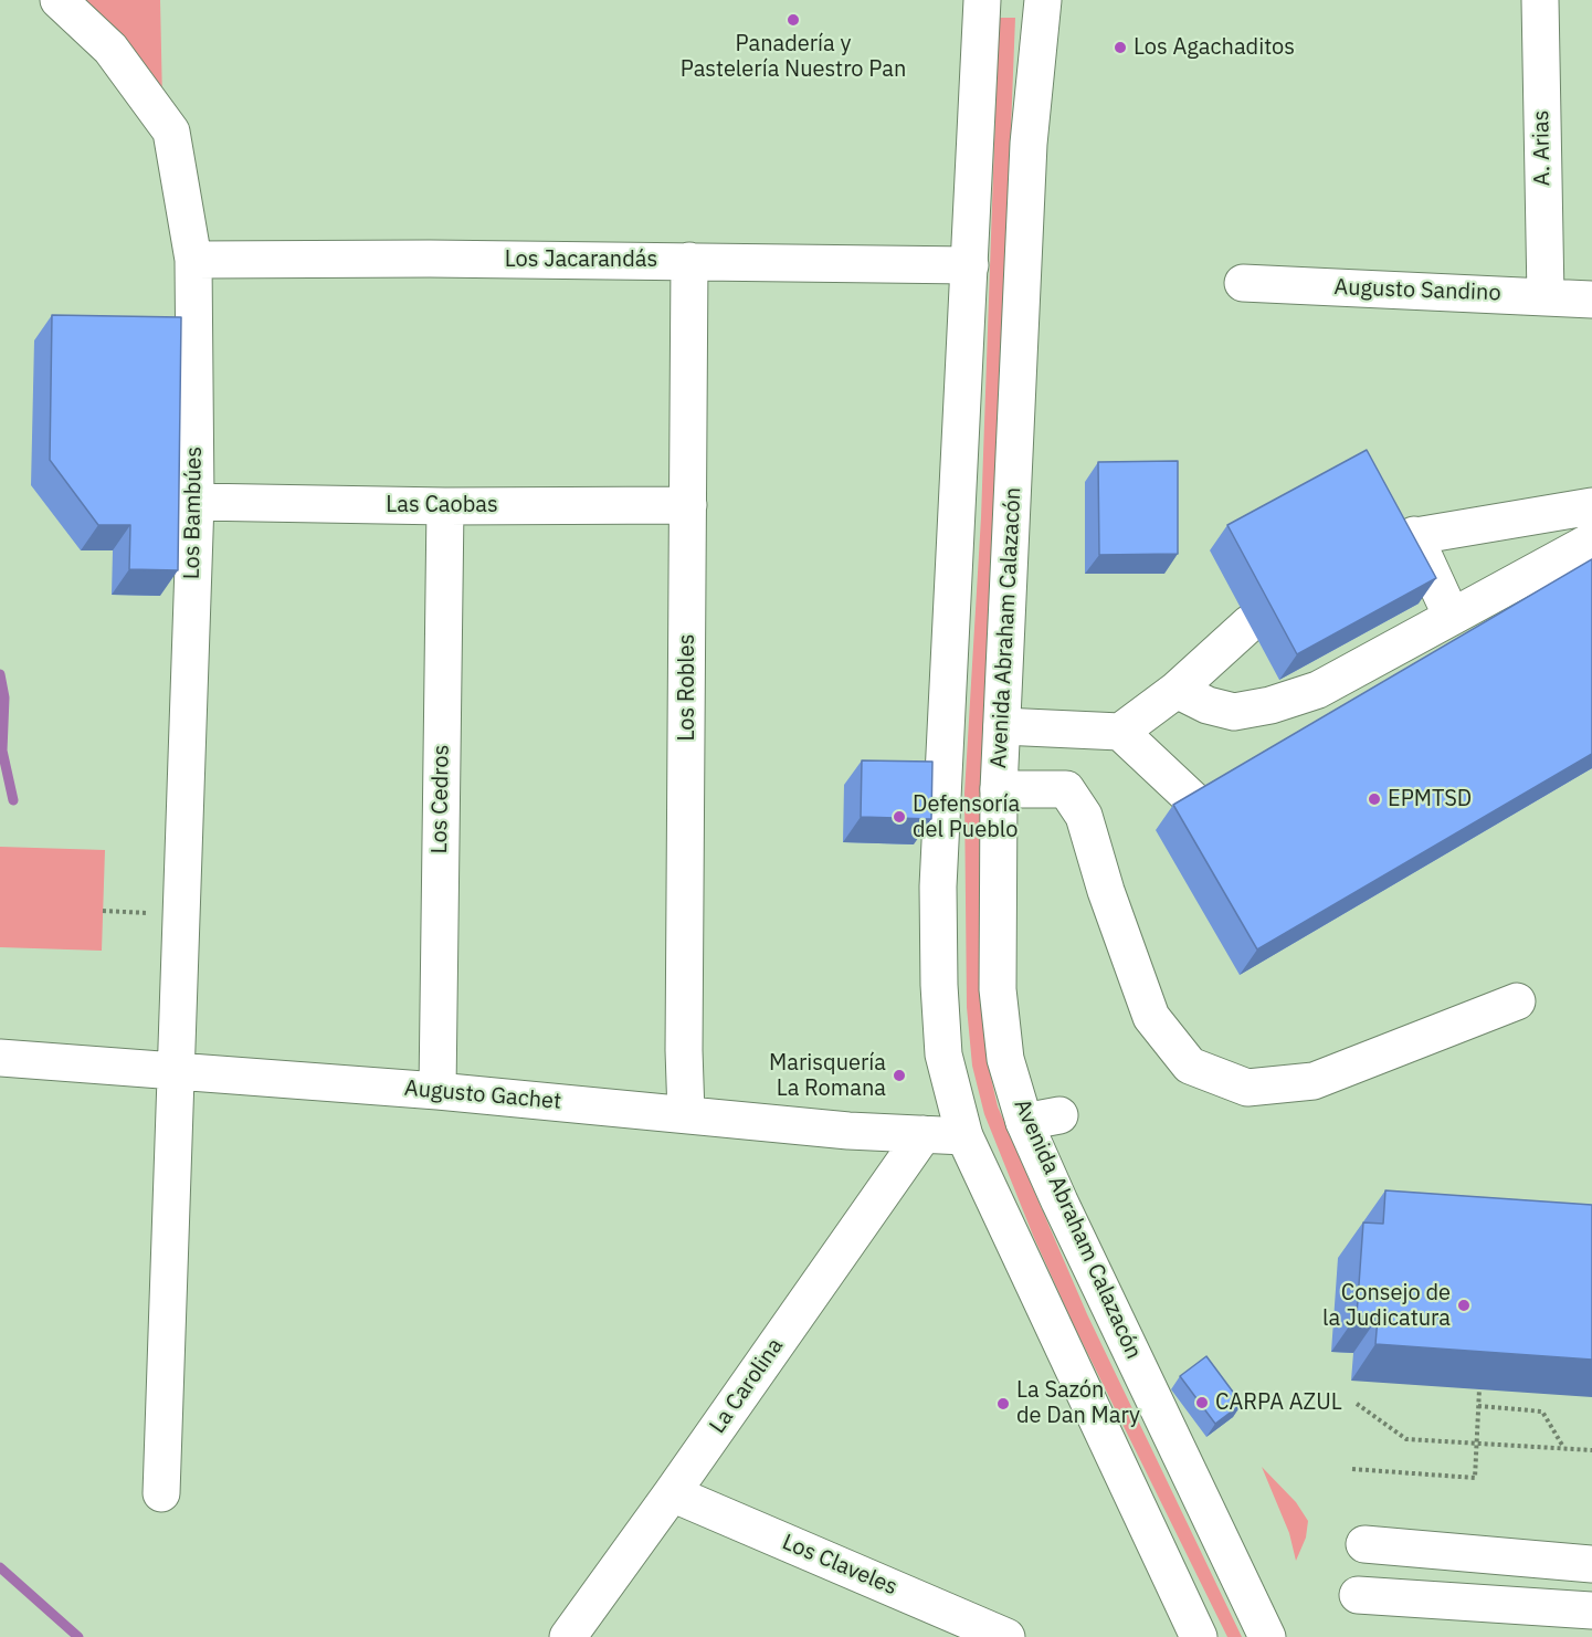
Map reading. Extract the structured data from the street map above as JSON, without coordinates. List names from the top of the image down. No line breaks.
{"streets":{"street":["A. Arias","Los Jacarandás","Augusto Sandino","Las Caobas","Los Bambúes","Avenida Abraham Calazacón","Los Robles","Los Cedros","Augusto Gachet","La Carolina","Los Claveles"]},"crossings":[["A. Arias","Augusto Sandino"],["Los Jacarandás","Los Bambúes"],["Los Jacarandás","Los Robles"],["Las Caobas","Los Bambúes"],["Las Caobas","Los Robles"],["Las Caobas","Los Cedros"],["Los Bambúes","Augusto Gachet"],["Los Robles","Augusto Gachet"],["Los Cedros","Augusto Gachet"],["Augusto Gachet","La Carolina"],["La Carolina","Los Claveles"]],"places":["Panadería y Pastelería Nuestro Pan","Los Agachaditos","EPMTSD","Defensoría del Pueblo","Marisquería La Romana","Consejo de la Judicatura","CARPA AZUL","La Sazón de Dan Mary"]}
